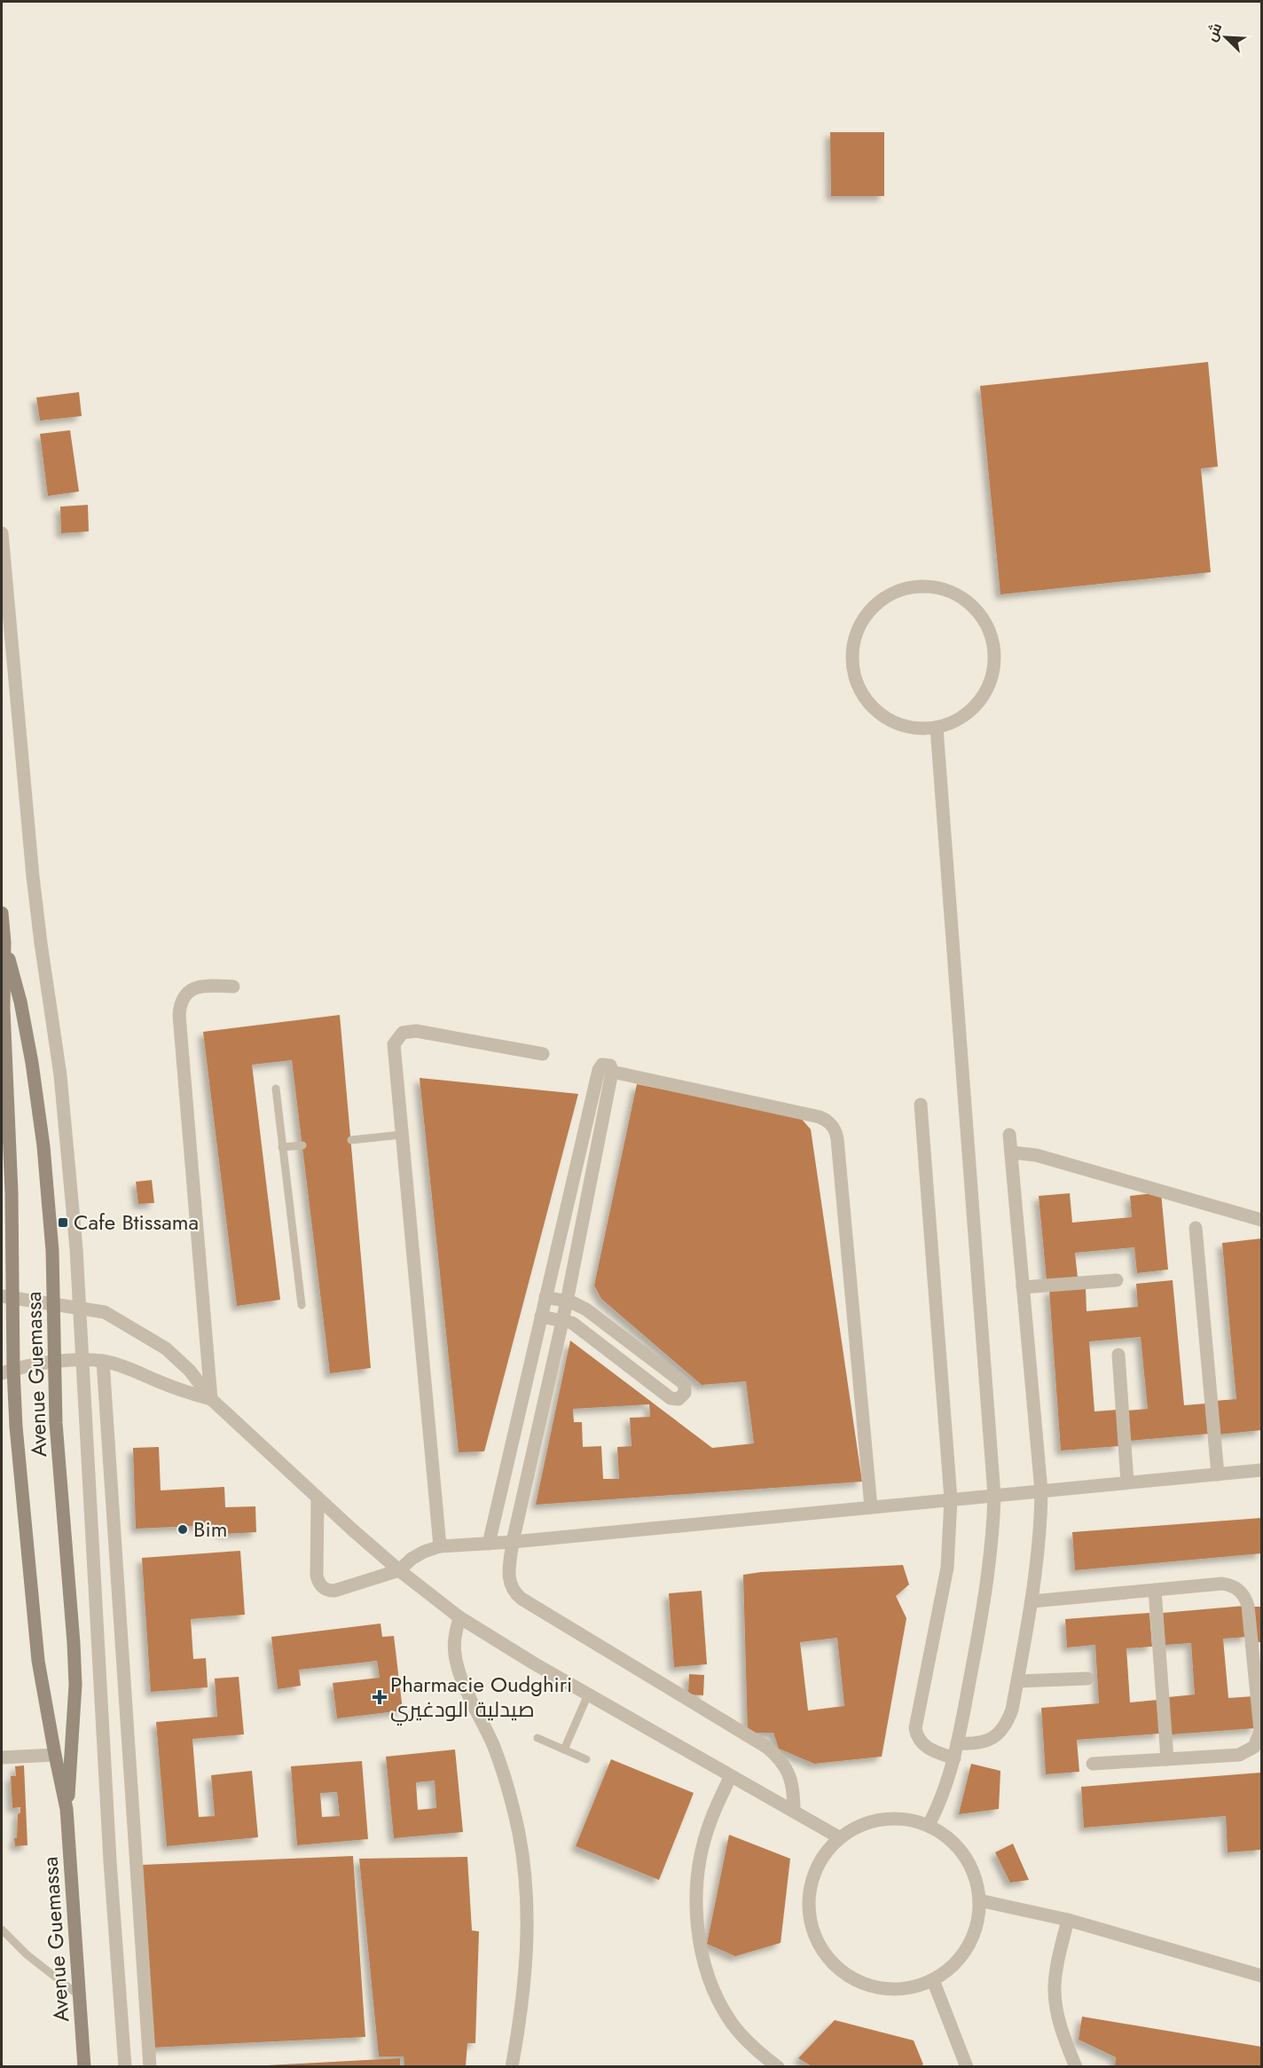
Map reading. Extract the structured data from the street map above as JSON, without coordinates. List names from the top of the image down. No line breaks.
{"streets":{"main road":["Avenue Guemassa"]},"places":{"transit":["Cafe Btissama"],"other":["Bim"],"health":["Pharmacie Oudghiri صيدلية الودغيري"]},"north":"top left"}
